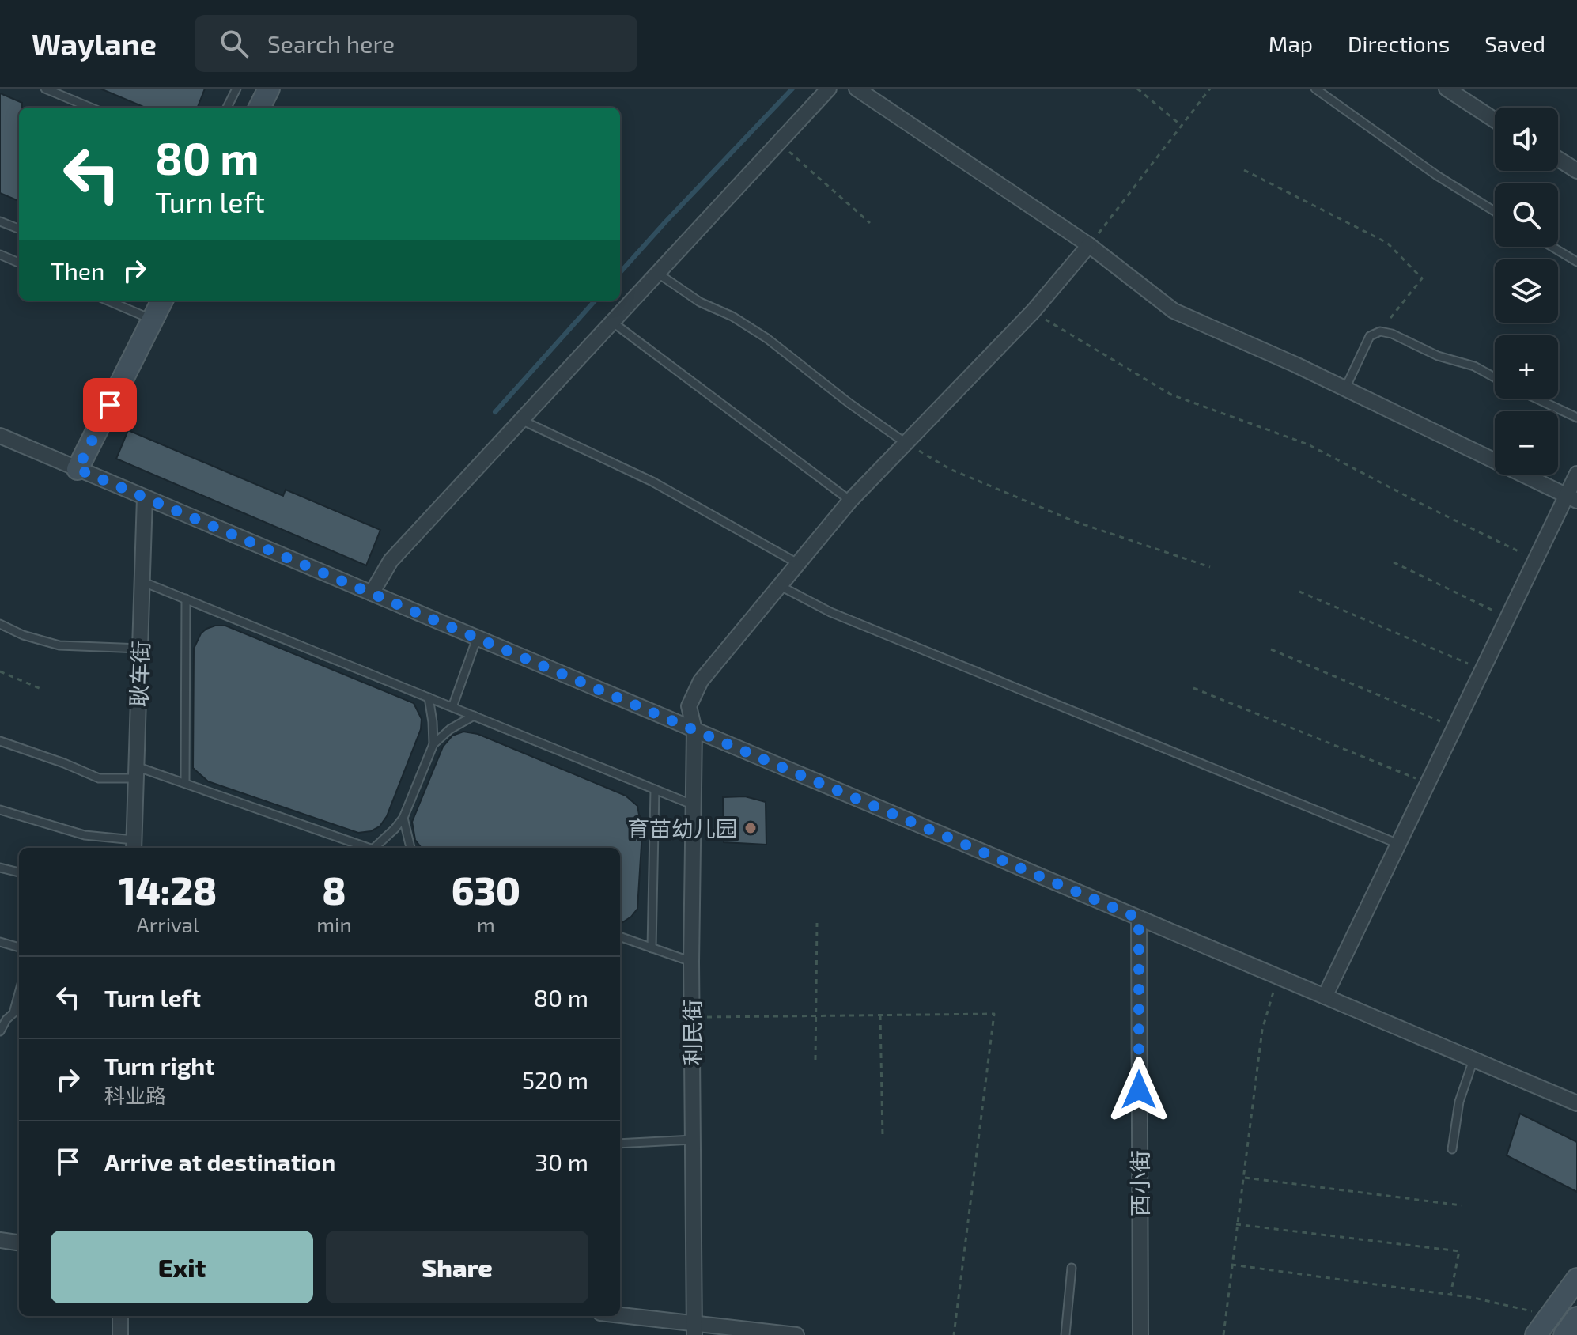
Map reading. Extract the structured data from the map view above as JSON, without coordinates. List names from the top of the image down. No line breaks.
{"streets":{"street":["耿车街","利民街","西小街"]},"places":["育苗幼儿园"],"page":{"header":"Waylane","search":"Search here","nav":["Map","Directions","Saved"],"map_buttons":["+","−"],"turn":["80 m","Turn left"],"then":"Then","eta":["14:28","Arrival","8","min","630","m"],"list":[{"name":"Turn left","value":"80 m"},{"name":"Turn right","note":"科业路","value":"520 m"},{"name":"Arrive at destination","value":"30 m"}],"buttons":["Exit","Share"]}}
